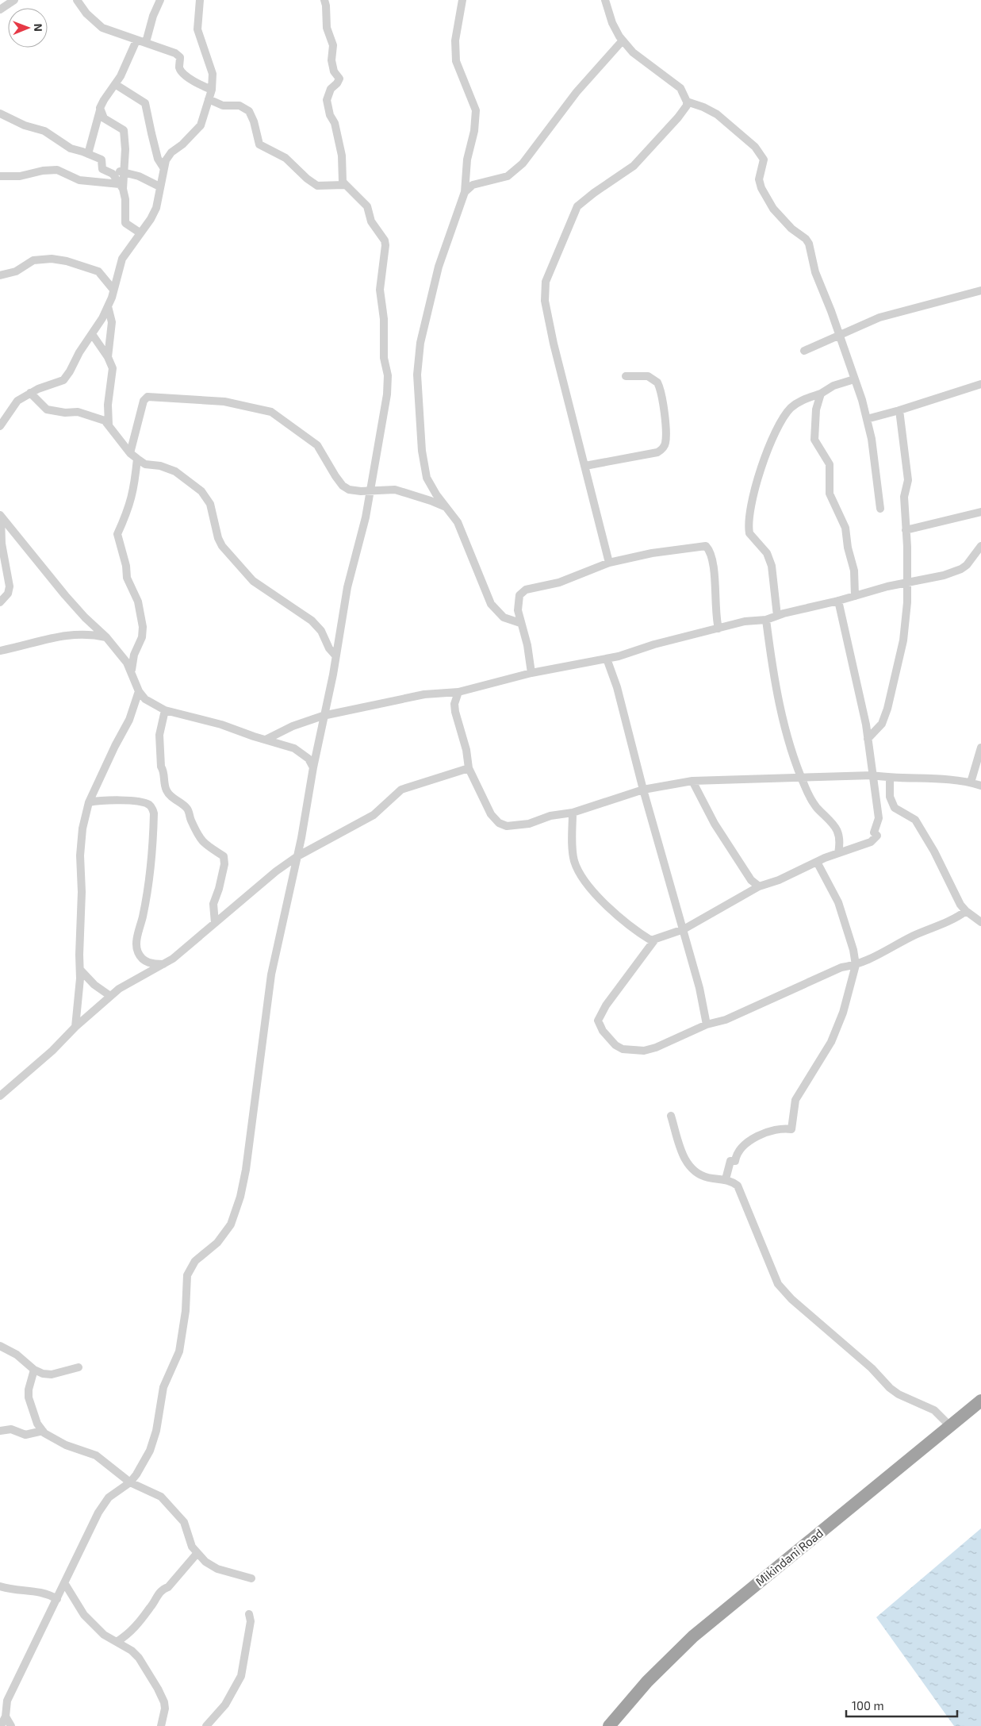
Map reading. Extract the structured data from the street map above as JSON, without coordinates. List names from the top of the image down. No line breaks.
{"streets":{"highway":["Mikindani Road"]},"scale_bar":"100 m","north":"right"}
